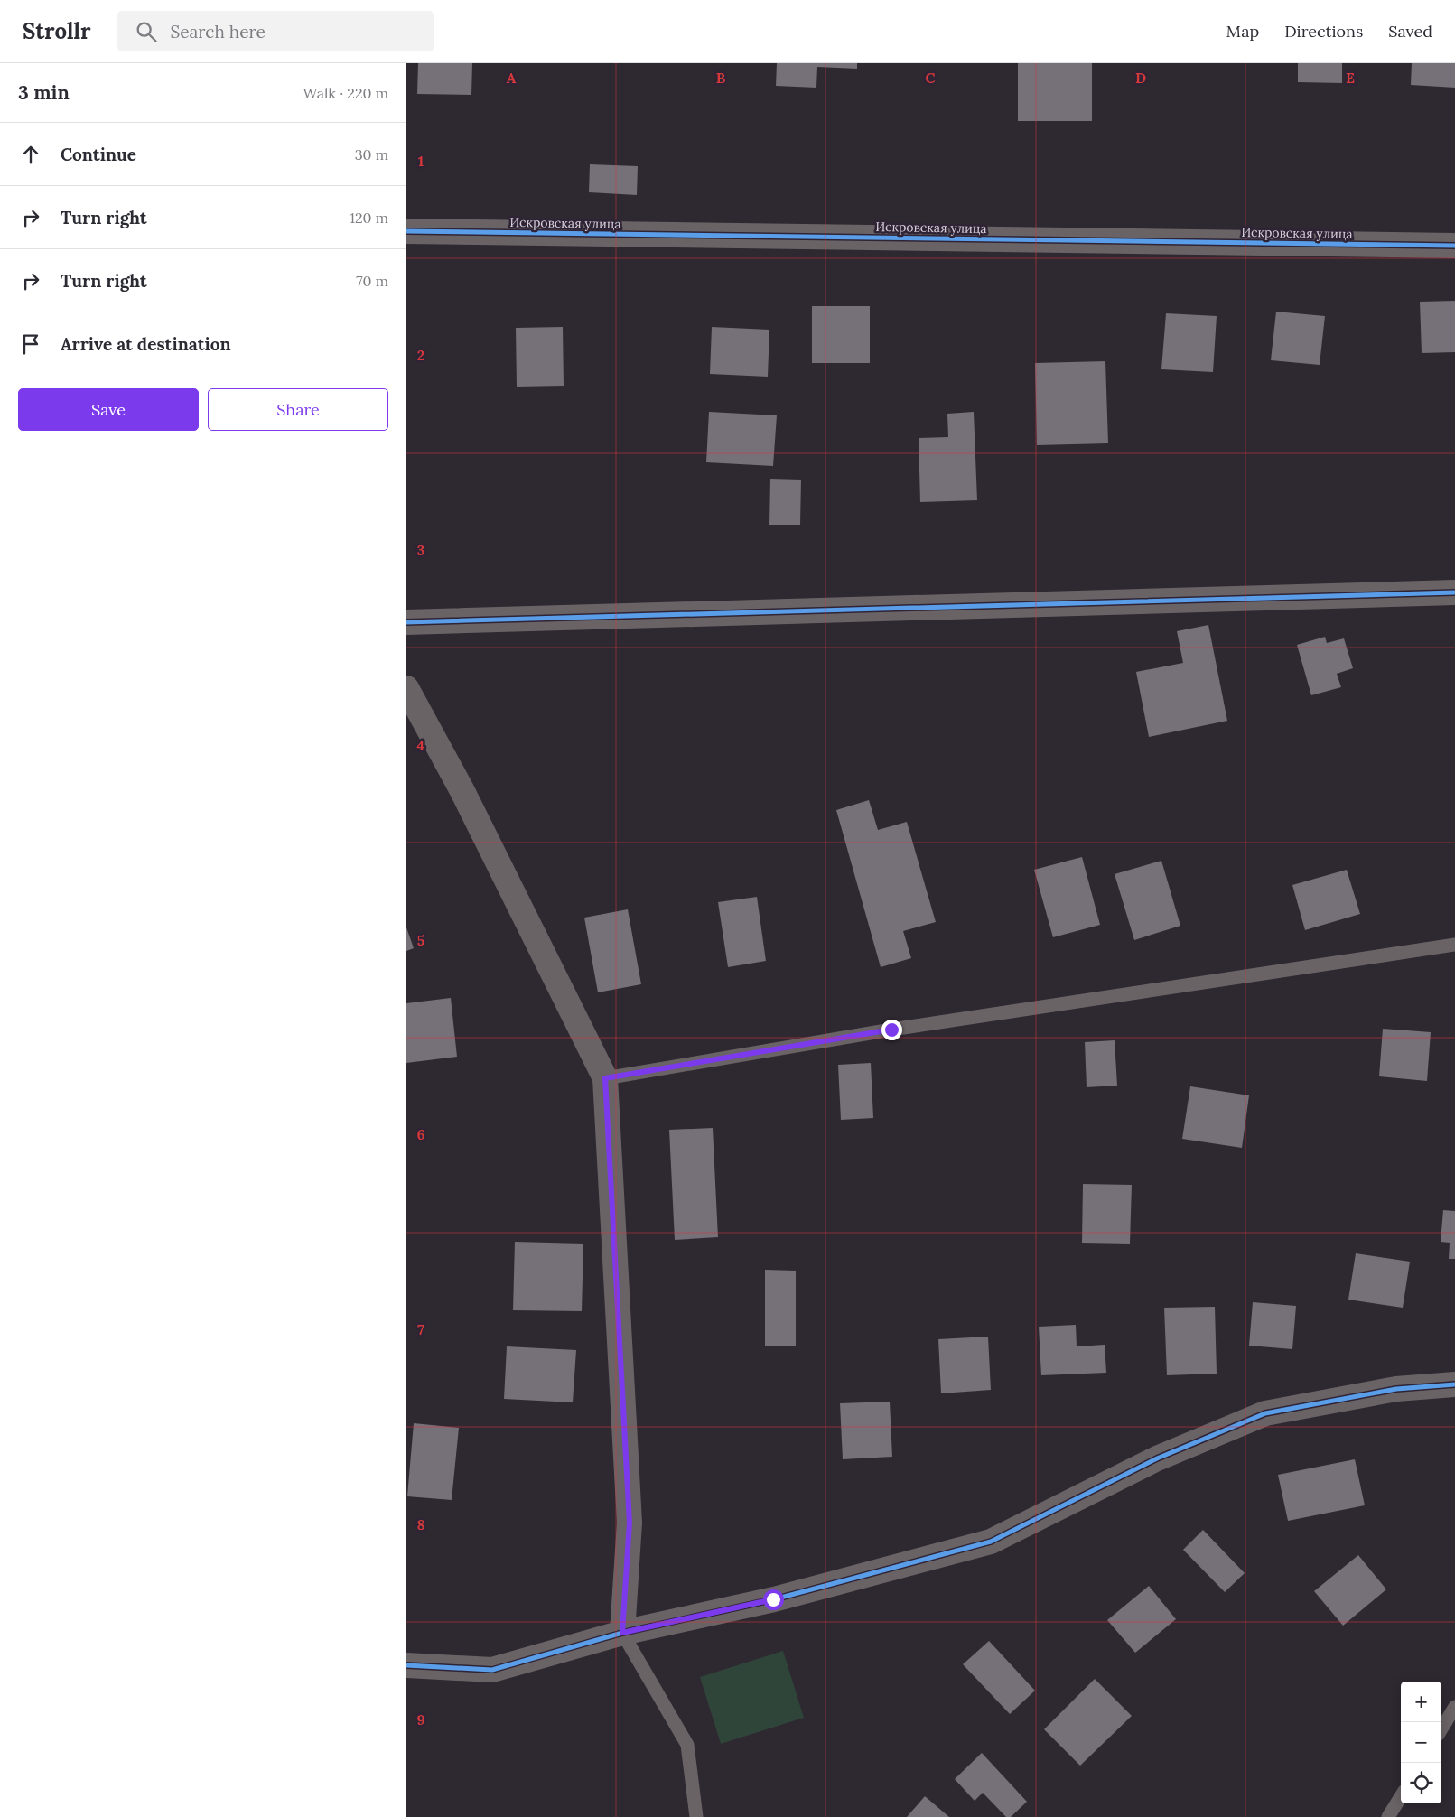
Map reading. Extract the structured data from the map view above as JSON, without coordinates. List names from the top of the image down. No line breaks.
{"streets":{"street":["Искровская улица"]},"page":{"header":"Strollr","search":"Search here","nav":["Map","Directions","Saved"],"heading":["3 min","Walk · 220 m"],"list":[["Continue","30 m"],["Turn right","120 m"],["Turn right","70 m"],"Arrive at destination"],"buttons":["Save","Share"],"map_buttons":["+","−"]},"grid":{"columns":["A","B","C","D","E"],"rows":["1","2","3","4","5","6","7","8","9"]}}
